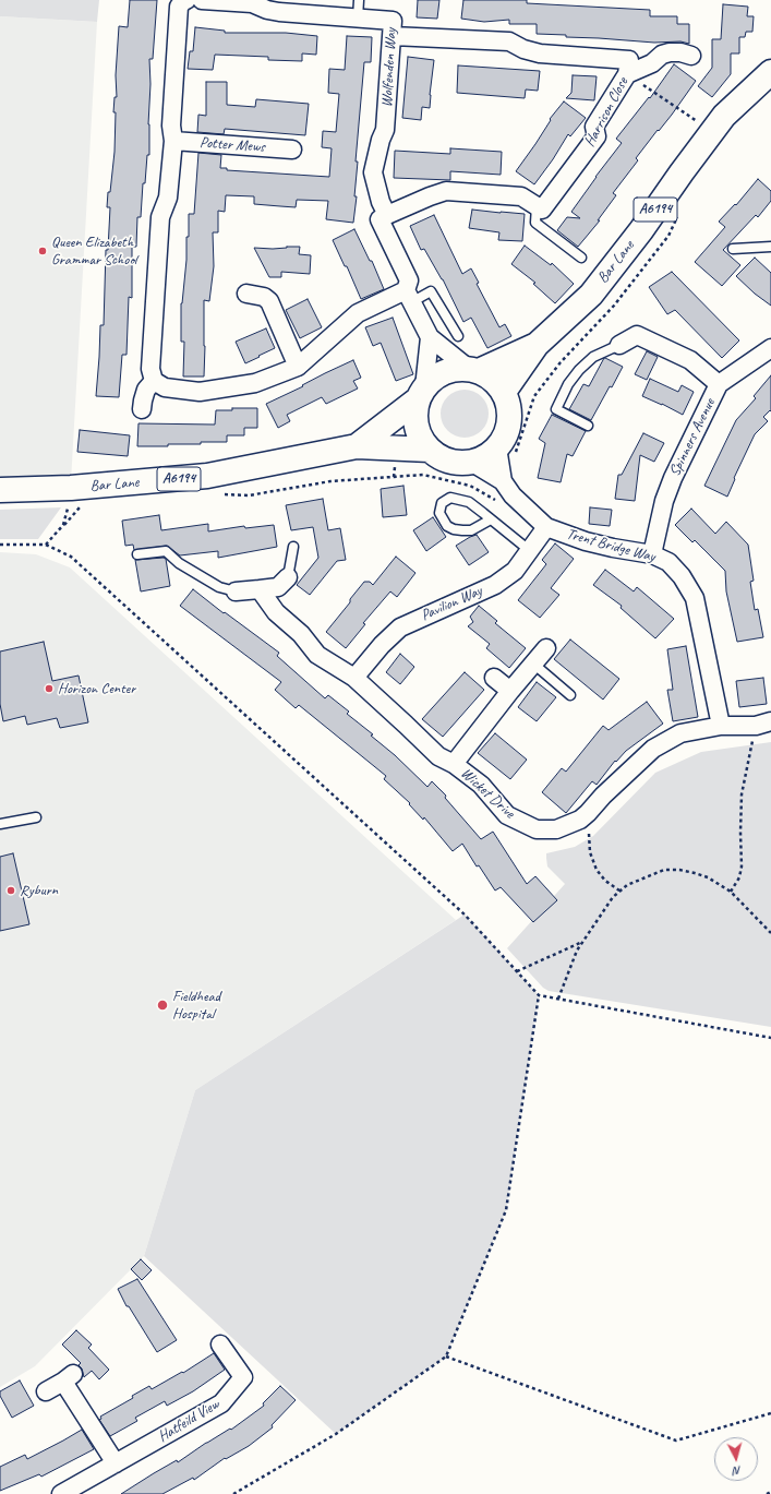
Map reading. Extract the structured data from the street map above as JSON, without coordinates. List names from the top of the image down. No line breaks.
{"streets":{"main road":["A6194","Bar Lane"],"street":["Wolfenden Way","Harrison Close","Potter Mews","Spinners Avenue","Trent Bridge Way","Pavilion Way","Wicket Drive","Hatfeild View"]},"crossings":[["Wolfenden Way","Harrison Close"],["A6194","Bar Lane"],["A6194","Trent Bridge Way"],["Bar Lane","Trent Bridge Way"],["Spinners Avenue","Trent Bridge Way"],["Trent Bridge Way","Pavilion Way"],["Trent Bridge Way","Wicket Drive"],["Pavilion Way","Wicket Drive"]],"places":["Queen Elizabeth Grammar School","Horizon Center","Ryburn","Fieldhead Hospital"],"north":"bottom"}
